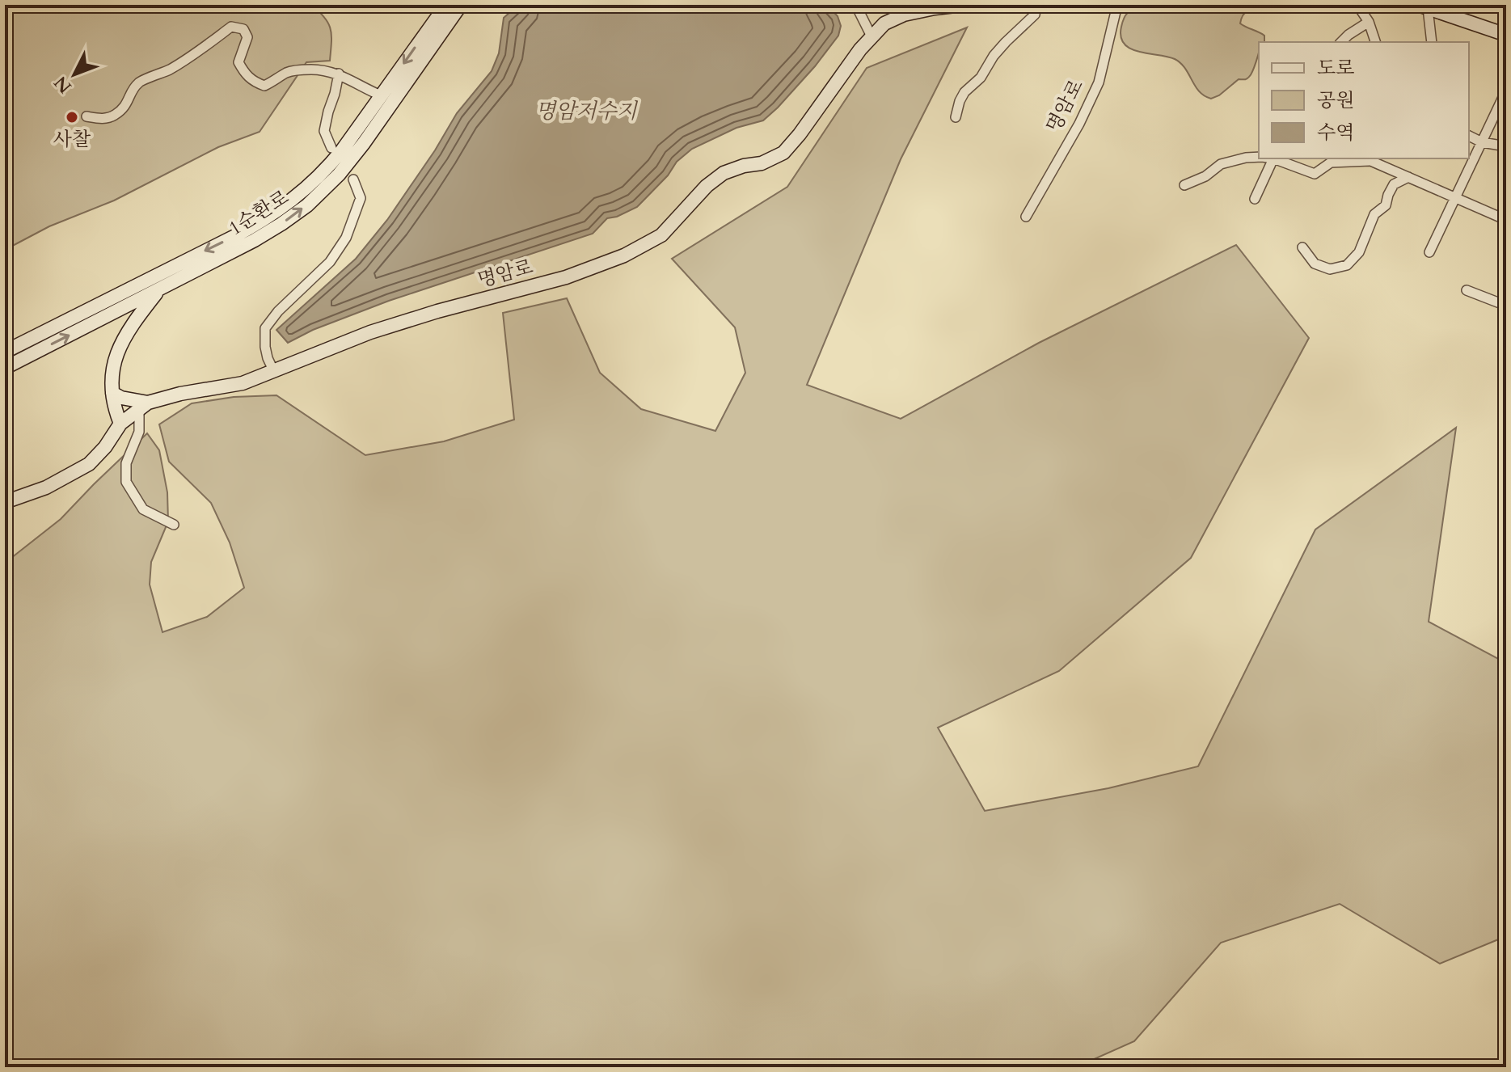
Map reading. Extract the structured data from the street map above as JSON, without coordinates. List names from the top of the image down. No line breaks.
{"streets":{"street":["명암로","1순환로"]},"water":["명암저수지"],"places":["사찰"],"legend":["도로","공원","수역"],"north":"bottom left"}
